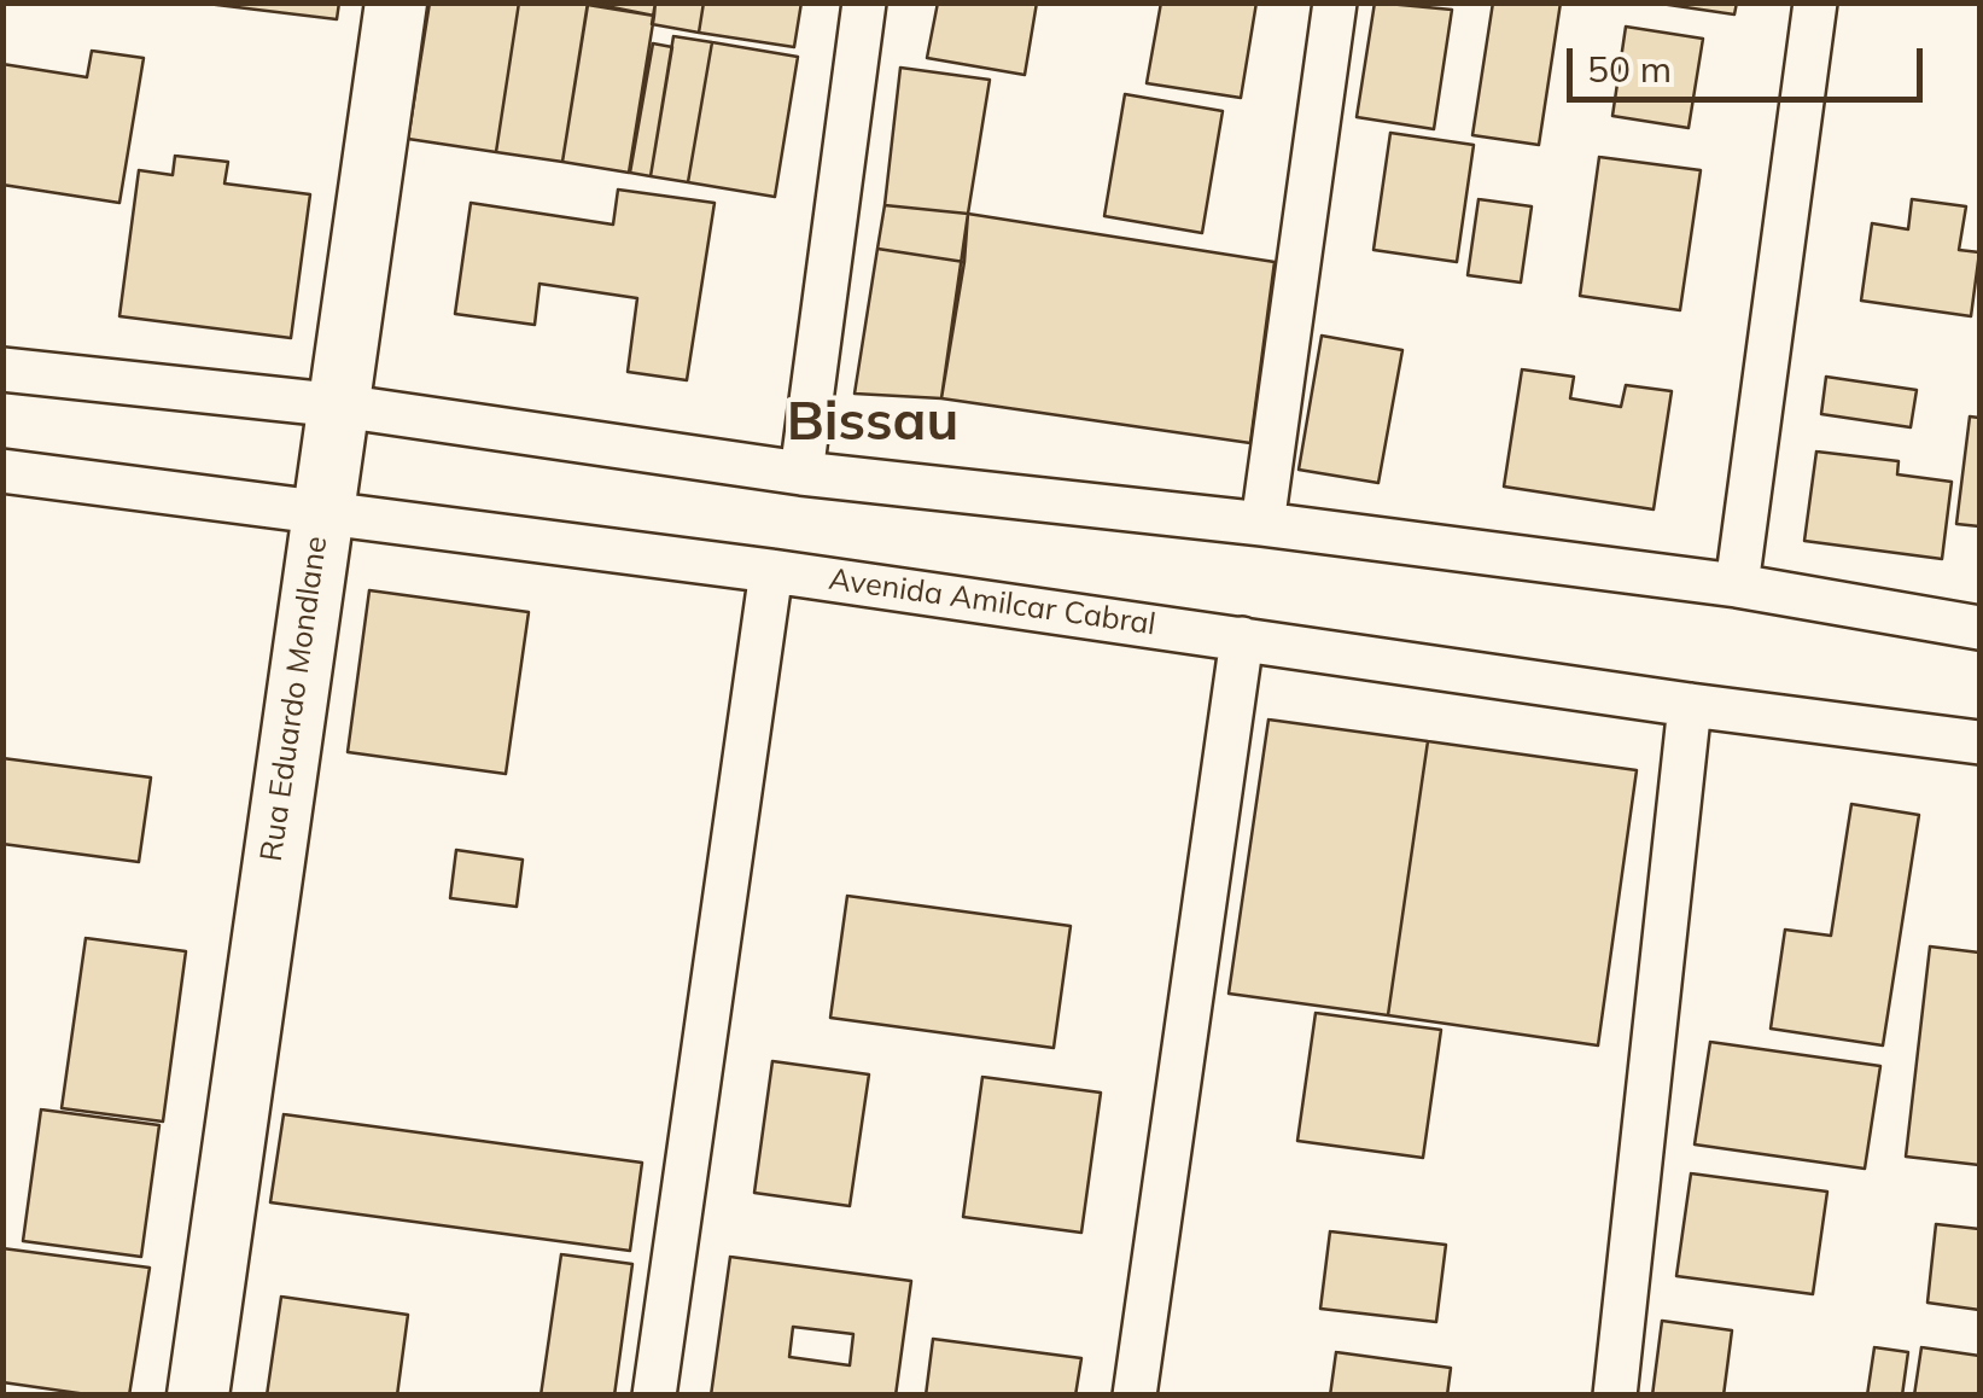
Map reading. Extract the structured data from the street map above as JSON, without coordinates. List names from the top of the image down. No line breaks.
{"streets":{"street":["Avenida Amilcar Cabral","Rua Eduardo Mondlane"]},"crossings":[["Avenida Amilcar Cabral","Rua Eduardo Mondlane"]],"districts":["Bissau"],"scale_bar":"50 m"}
